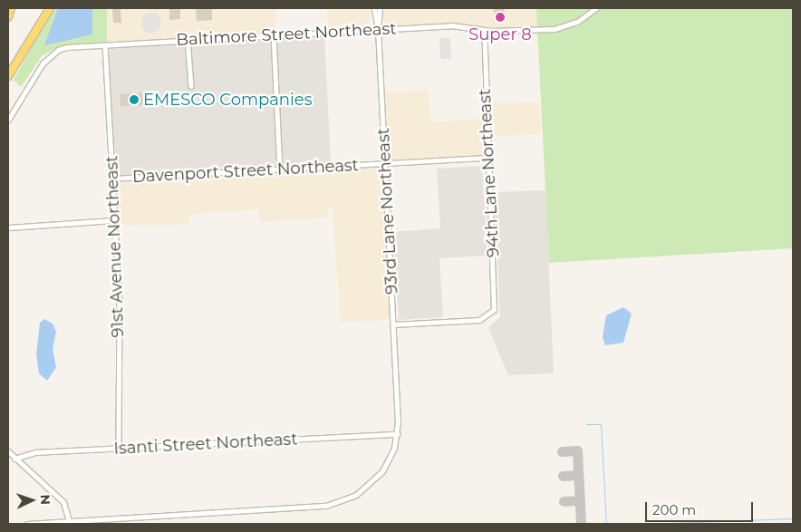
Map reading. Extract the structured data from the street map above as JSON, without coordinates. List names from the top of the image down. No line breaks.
{"streets":{"street":["Baltimore Street Northeast","Davenport Street Northeast","94th Lane Northeast","93rd Lane Northeast","91st Avenue Northeast","Isanti Street Northeast"]},"crossings":[["Baltimore Street Northeast","94th Lane Northeast"],["Baltimore Street Northeast","93rd Lane Northeast"],["Baltimore Street Northeast","91st Avenue Northeast"],["Davenport Street Northeast","94th Lane Northeast"],["Davenport Street Northeast","93rd Lane Northeast"],["Davenport Street Northeast","91st Avenue Northeast"],["94th Lane Northeast","93rd Lane Northeast"],["93rd Lane Northeast","Isanti Street Northeast"],["91st Avenue Northeast","Isanti Street Northeast"]],"places":["Super 8","EMESCO Companies"],"scale_bar":"200 m","north":"right"}
